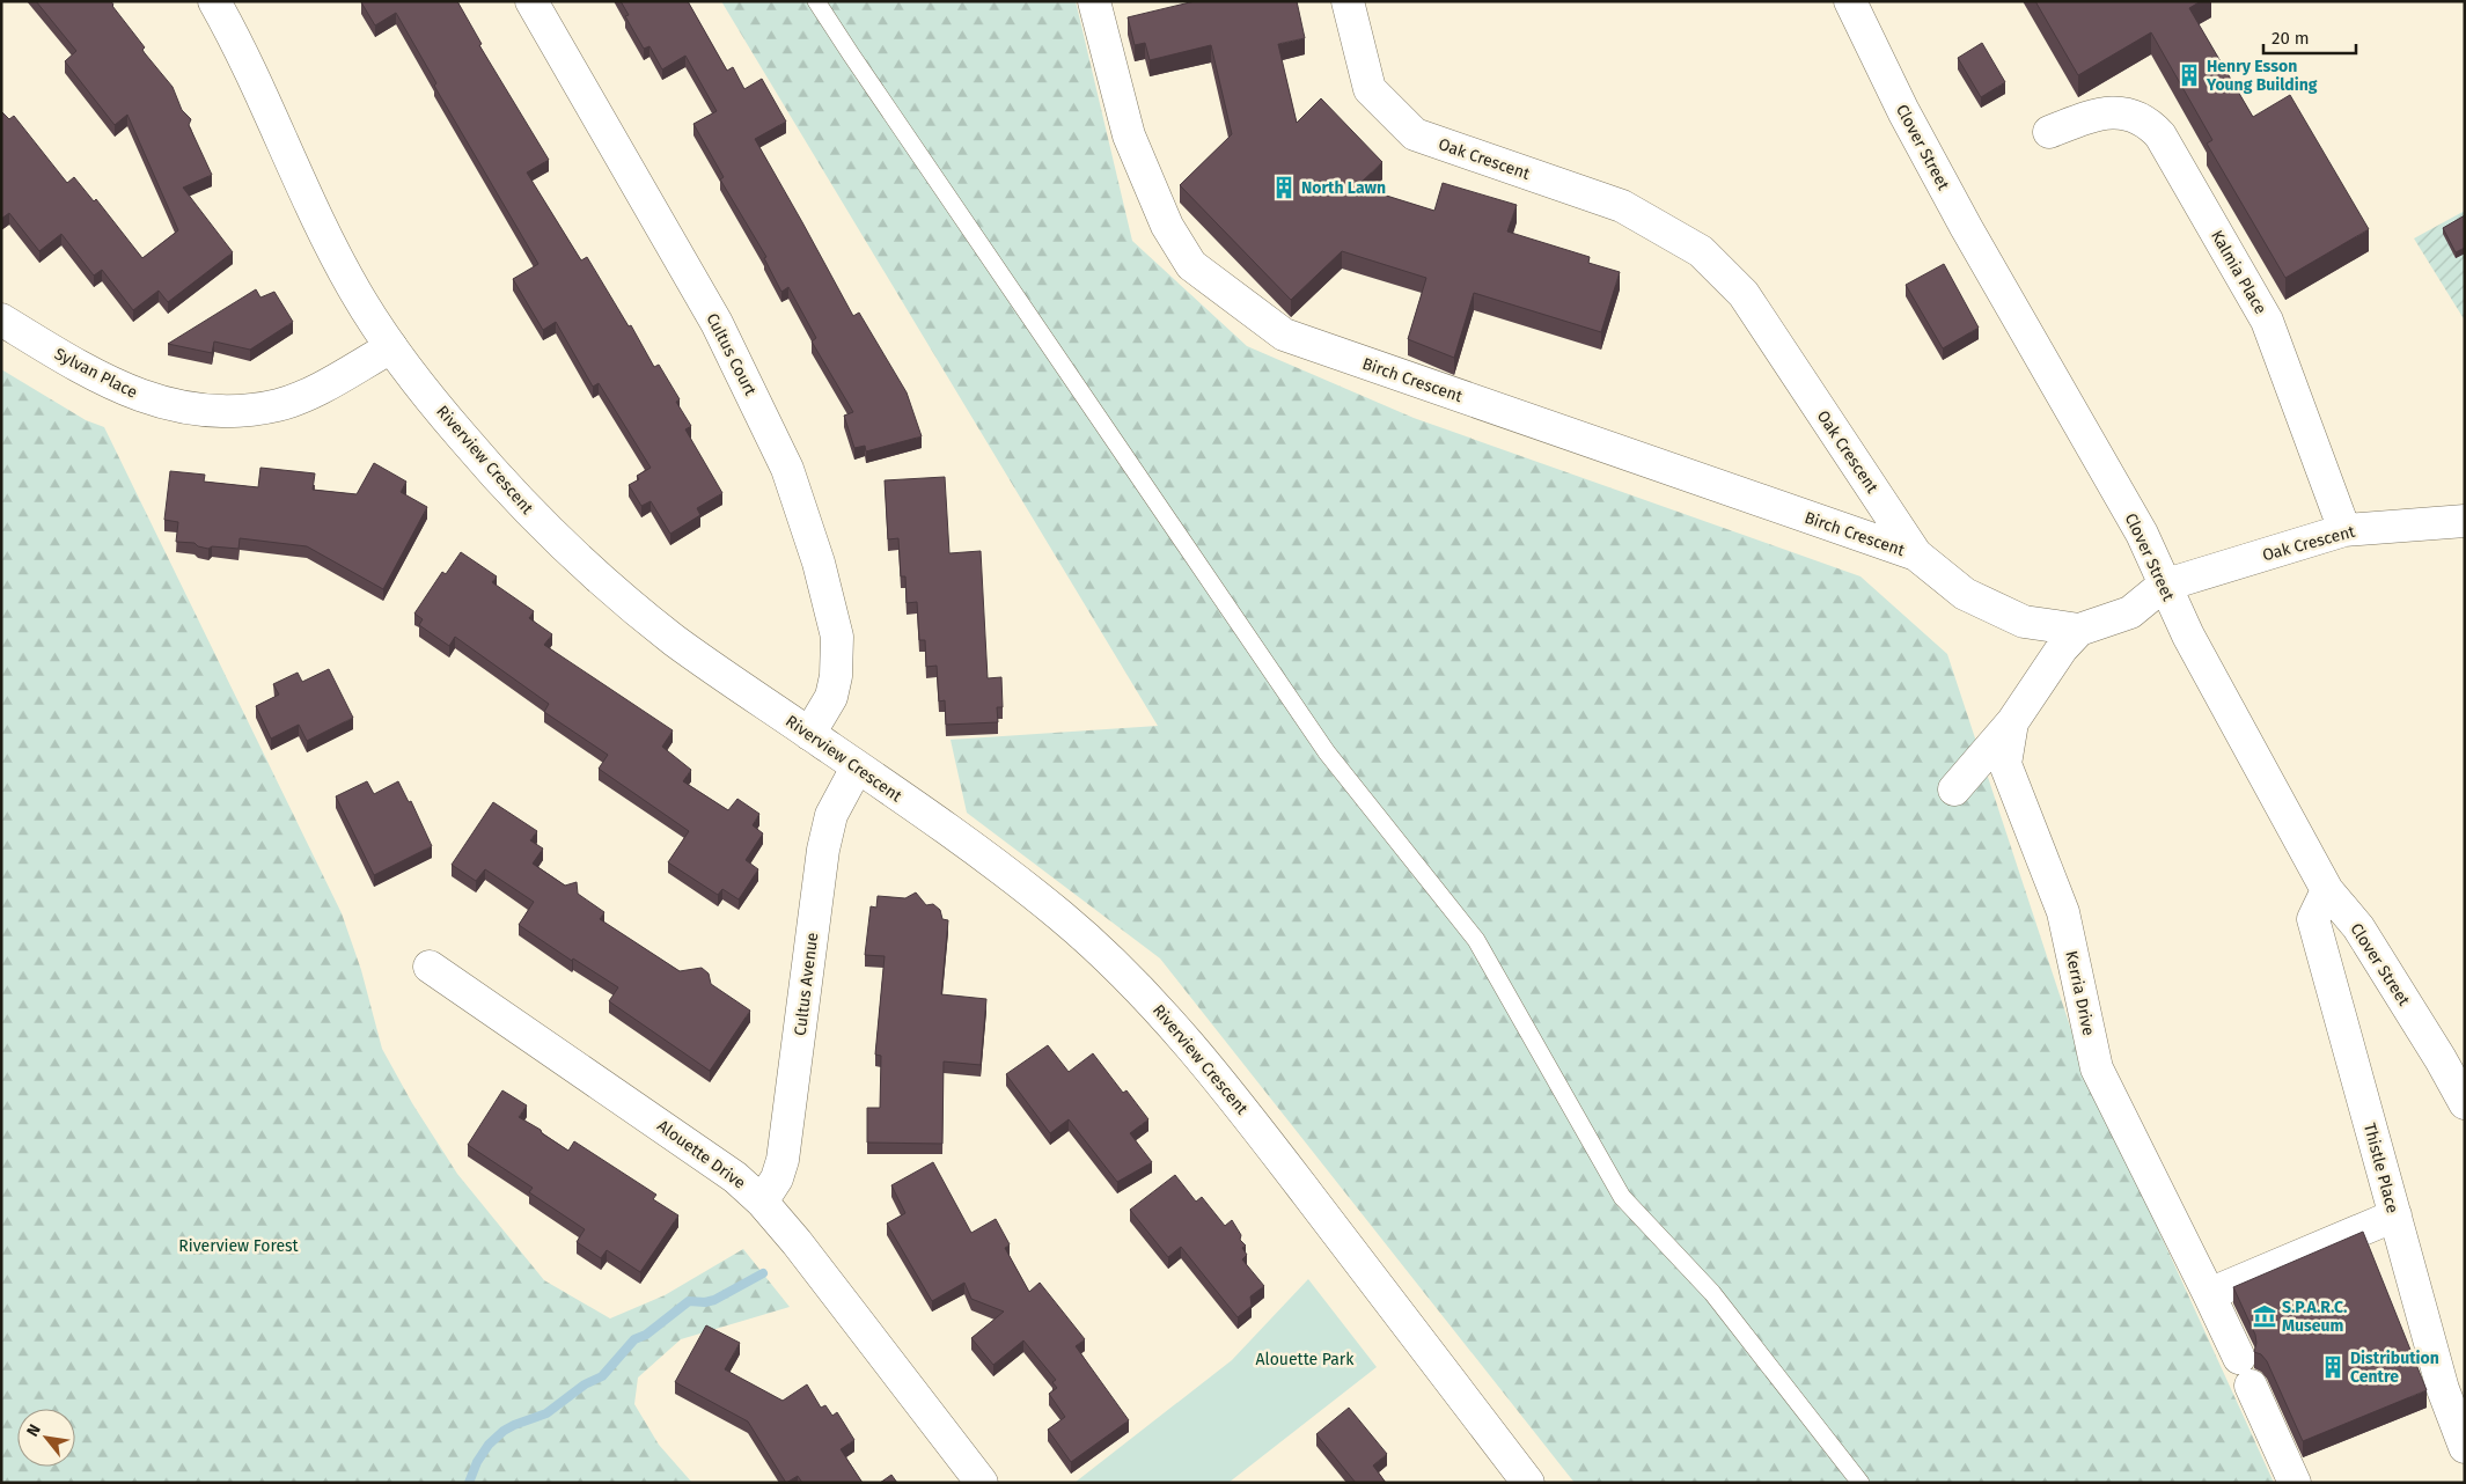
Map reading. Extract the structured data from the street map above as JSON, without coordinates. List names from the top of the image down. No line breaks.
{"streets":{"street":["Clover Street","Oak Crescent","Kalmia Place","Cultus Court","Sylvan Place","Birch Crescent","Riverview Crescent","Cultus Avenue","Kerria Drive","Alouette Drive","Thistle Place"]},"crossings":[["Clover Street","Oak Crescent"],["Clover Street","Thistle Place"],["Oak Crescent","Kalmia Place"],["Oak Crescent","Birch Crescent"],["Oak Crescent","Kerria Drive"],["Cultus Court","Riverview Crescent"],["Sylvan Place","Riverview Crescent"],["Riverview Crescent","Cultus Avenue"],["Cultus Avenue","Alouette Drive"]],"parks":["Riverview Forest","Alouette Park"],"places":{"building":["Henry Esson Young Building","North Lawn","Distribution Centre"],"museum":["S.P.A.R.C. Museum"]},"scale_bar":"20 m","north":"top left"}
